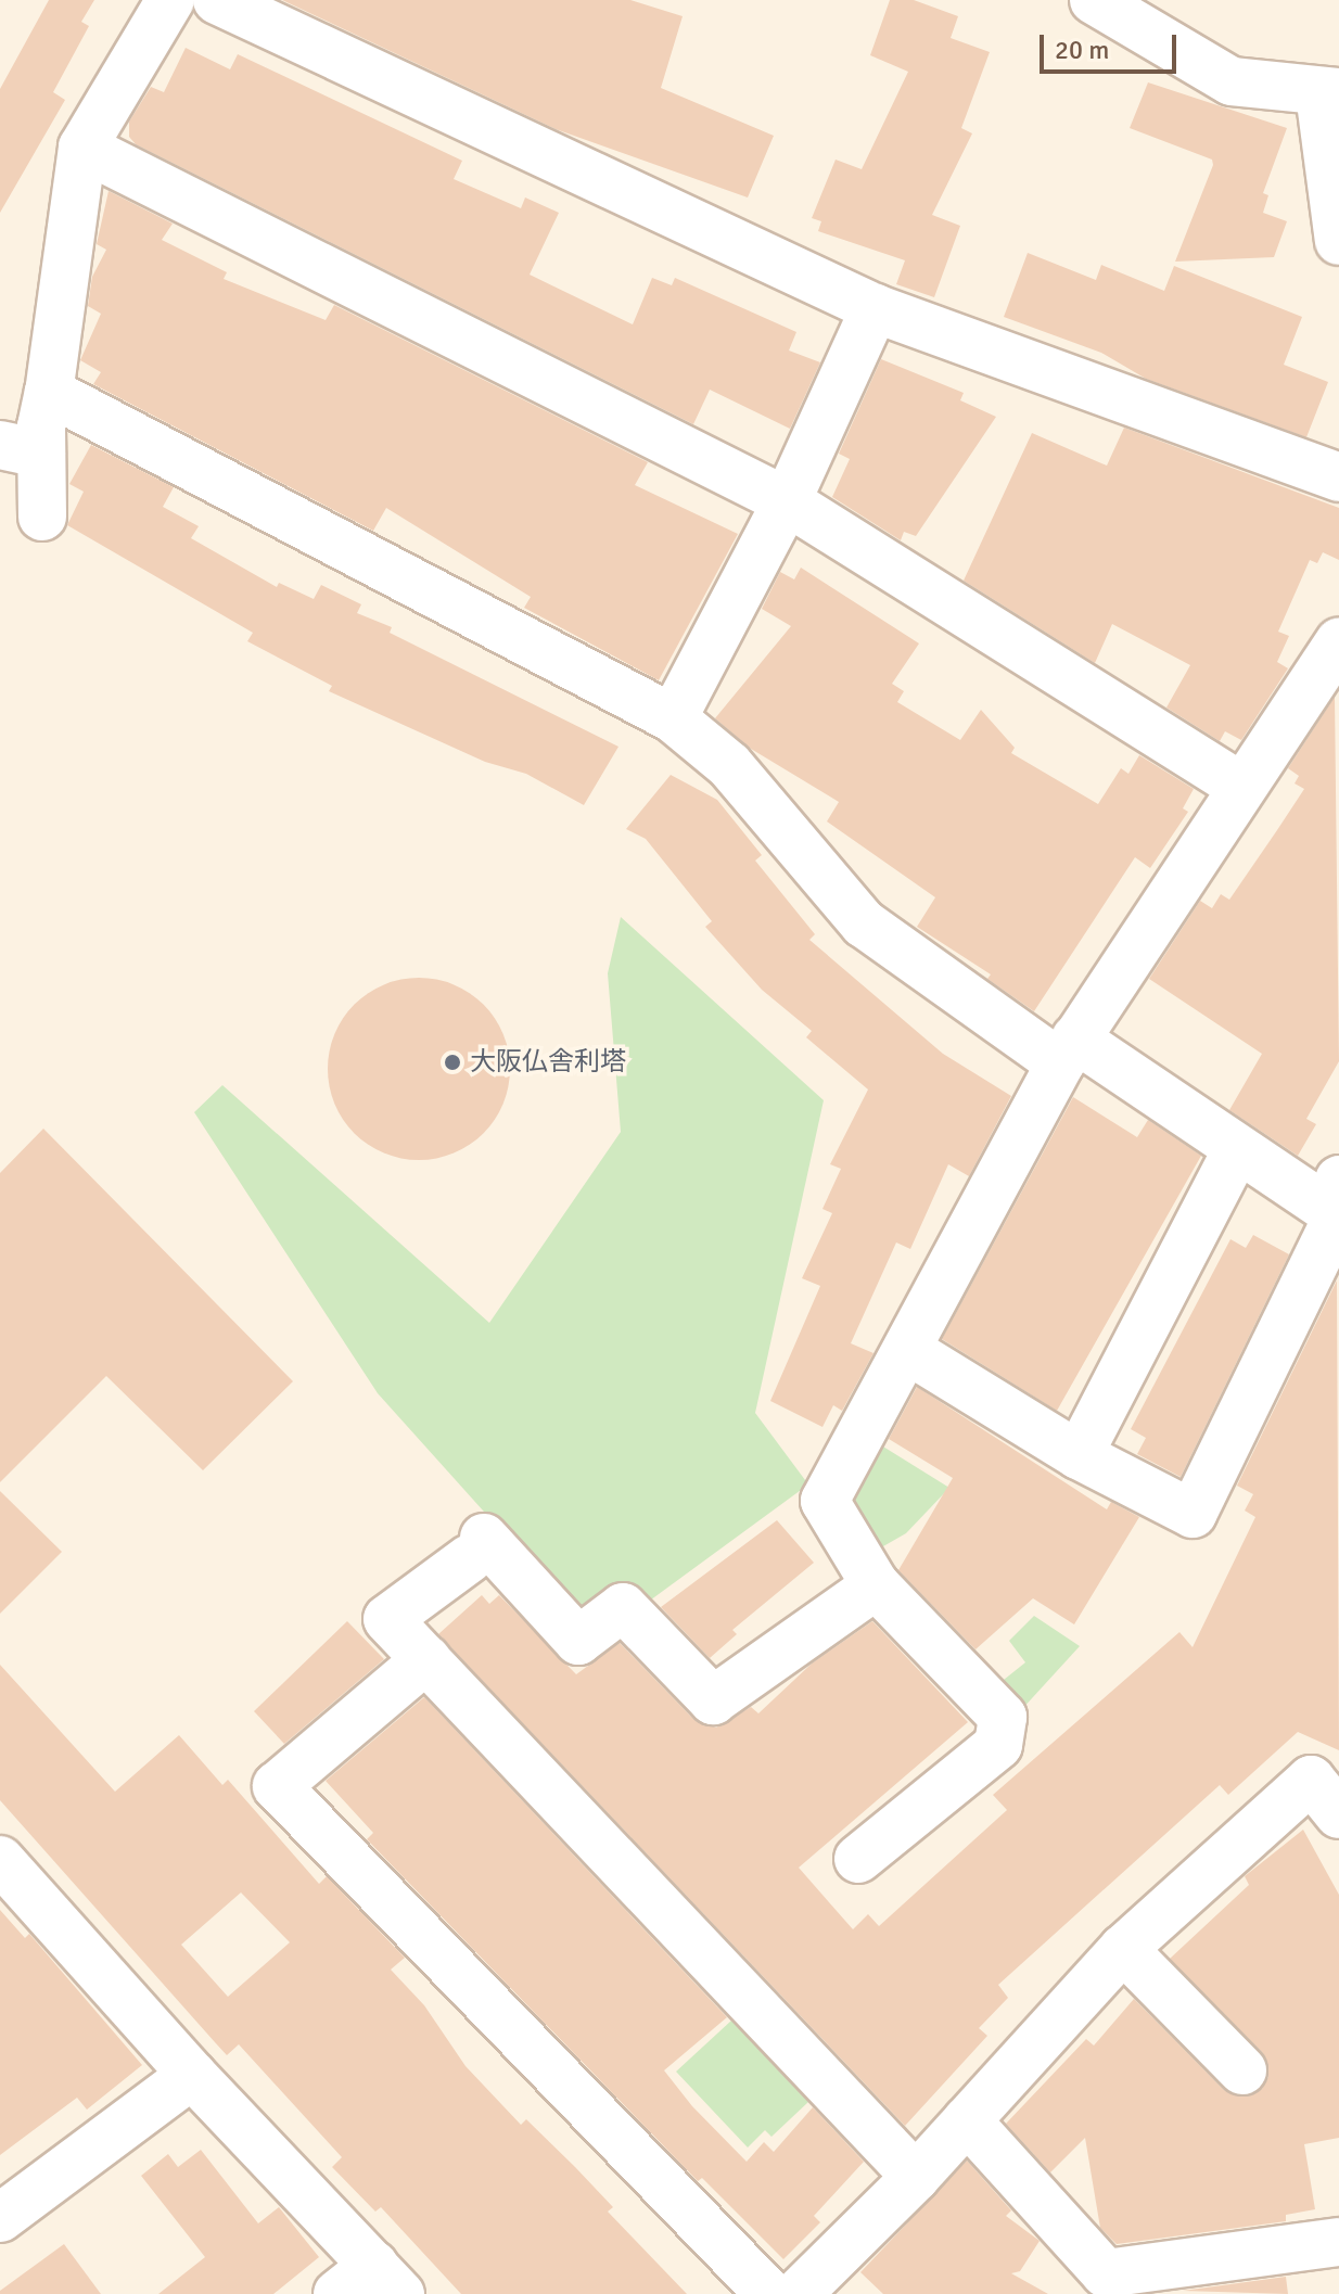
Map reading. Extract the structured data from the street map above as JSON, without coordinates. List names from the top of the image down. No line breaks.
{"places":["大阪仏舎利塔"],"scale_bar":"20 m"}
